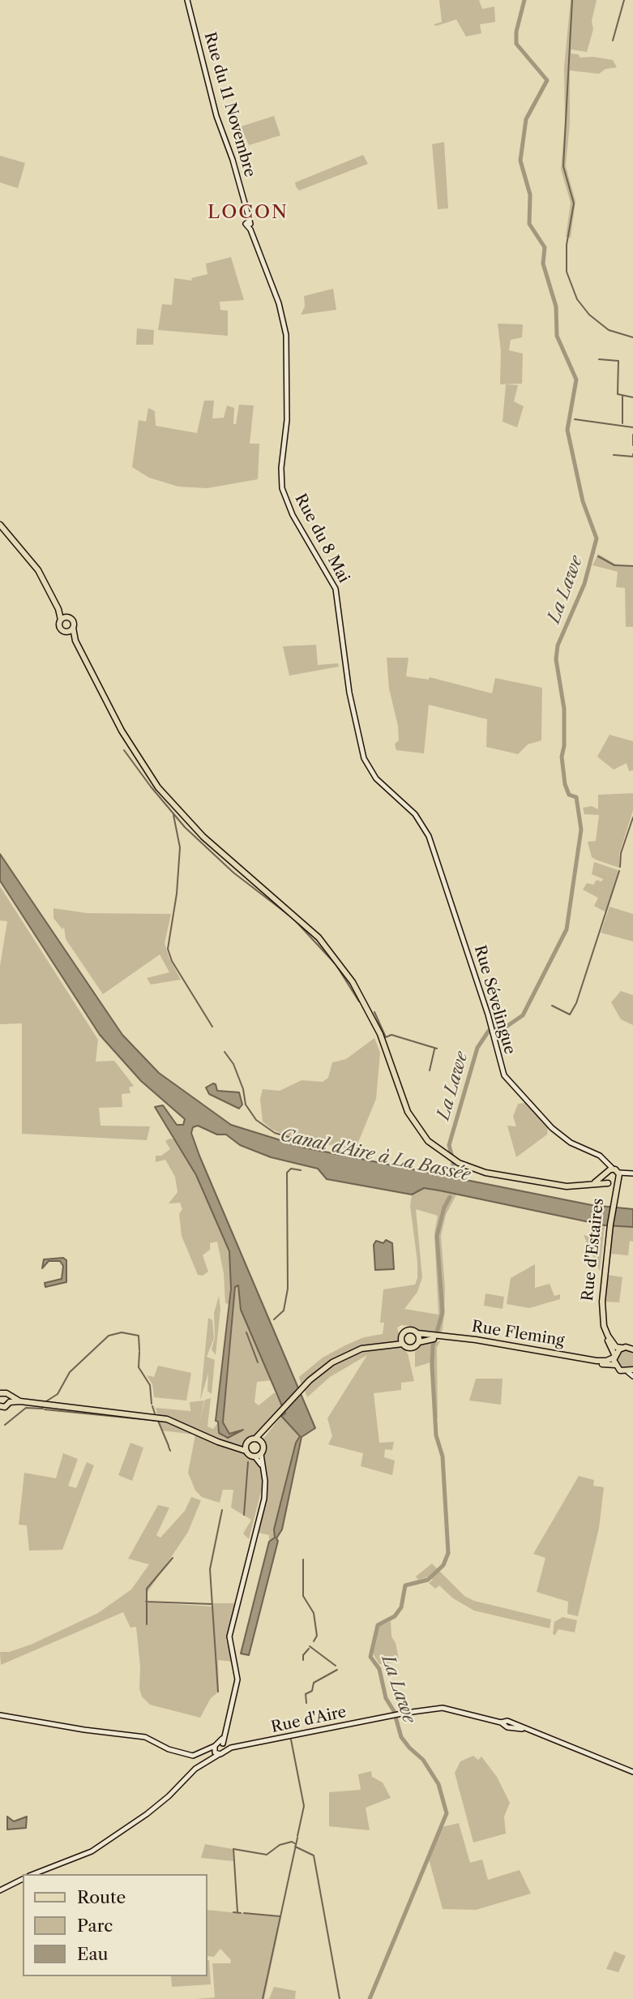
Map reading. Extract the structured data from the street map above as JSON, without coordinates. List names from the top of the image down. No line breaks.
{"streets":{"main road":["Rue du 11 Novembre","Rue du 8 Mai","Rue Sévelingue","Rue d'Estaires","Rue Fleming","Rue d'Aire"]},"crossings":[["Rue du 11 Novembre","Rue du 8 Mai"],["Rue du 8 Mai","Rue Sévelingue"],["Rue Sévelingue","Rue d'Estaires"],["Rue d'Estaires","Rue Fleming"]],"districts":["LOCON"],"water":["La Lawe","Canal d'Aire à La Bassée"],"legend":["Route","Parc","Eau"]}
